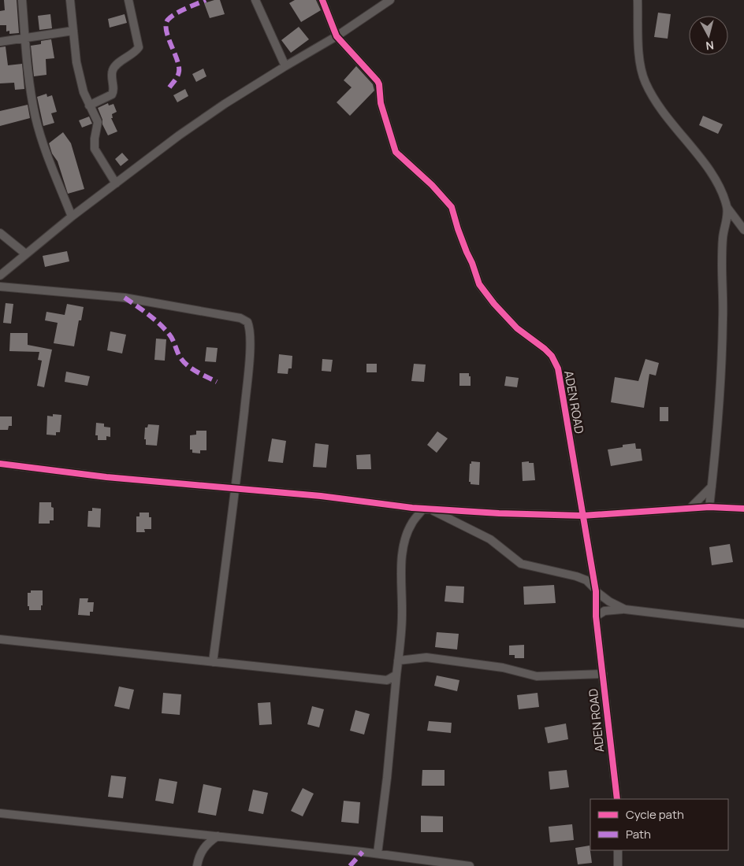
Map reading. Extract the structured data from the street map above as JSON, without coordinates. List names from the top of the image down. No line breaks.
{"streets":{"street":["ADEN ROAD"]},"legend":["Cycle path","Path"],"north":"bottom"}
